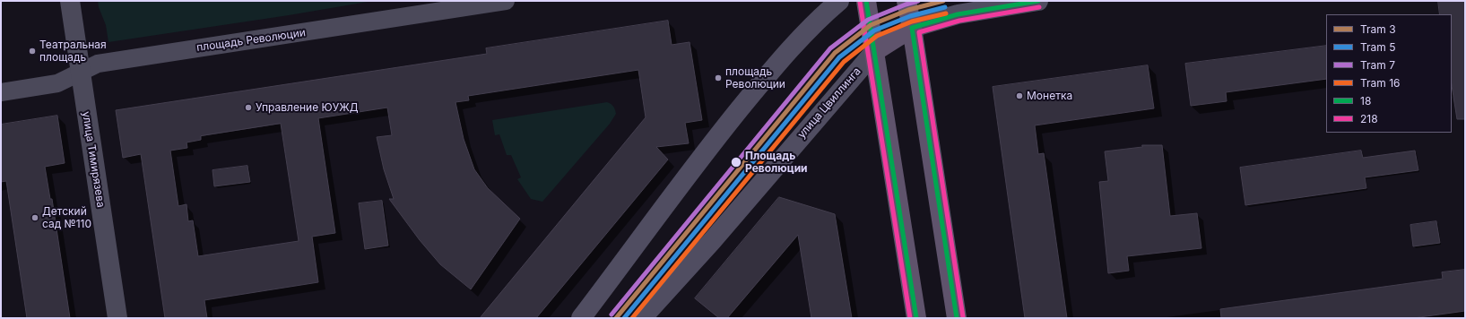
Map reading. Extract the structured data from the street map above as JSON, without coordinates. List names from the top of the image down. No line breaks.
{"streets":{"main road":["улица Цвиллинга"],"street":["площадь Революции","улица Тимирязева"]},"crossings":[["площадь Революции","улица Тимирязева"]],"places":["Театральная площадь","площадь Революции","Монетка","Управление ЮУЖД","Площадь Революции","Детский сад №110"],"lines":["tram line 3","tram line 7","transit line 18","transit line 218","tram line 5","tram line 16"],"legend":["Tram 3","Tram 5","Tram 7","Tram 16","18","218"]}
